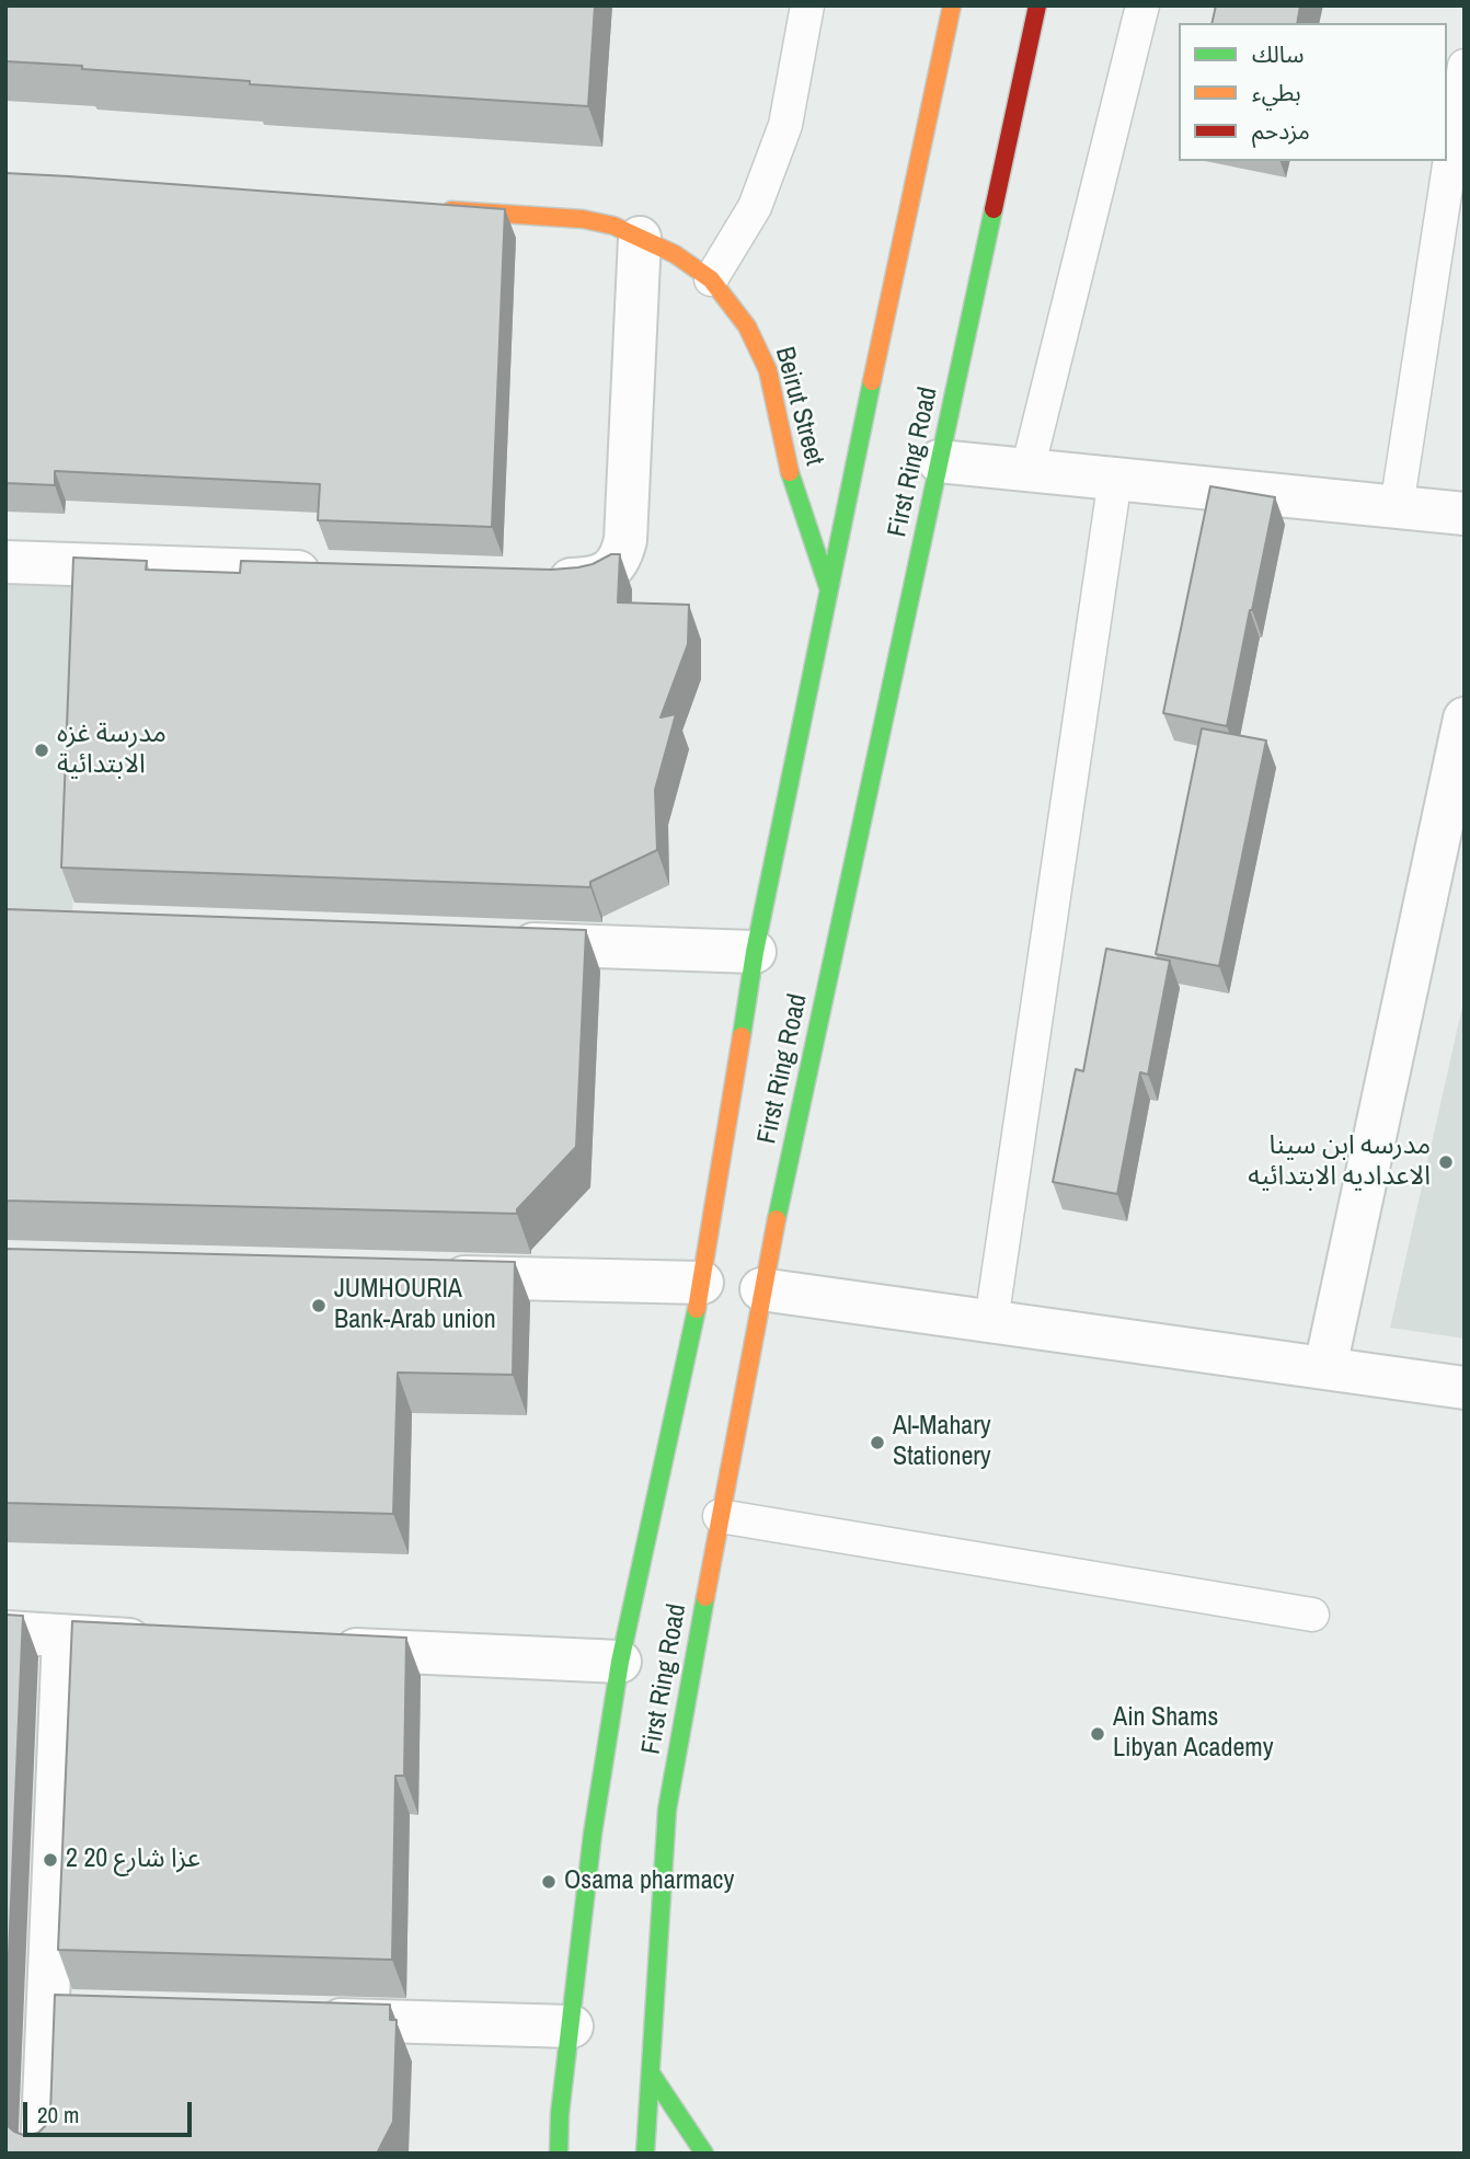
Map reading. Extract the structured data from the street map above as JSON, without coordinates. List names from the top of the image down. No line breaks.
{"streets":{"main road":["Beirut Street","First Ring Road"]},"crossings":[["Beirut Street","First Ring Road"]],"places":["مدرسة غزه الابتدائية","مدرسه ابن سينا الاعداديه الابتدائيه","JUMHOURIA Bank-Arab union","Al-Mahary Stationery","Ain Shams Libyan Academy","عزا شارع 20 2","Osama pharmacy"],"legend":["سالك","بطيء","مزدحم"],"scale_bar":"20 m"}
